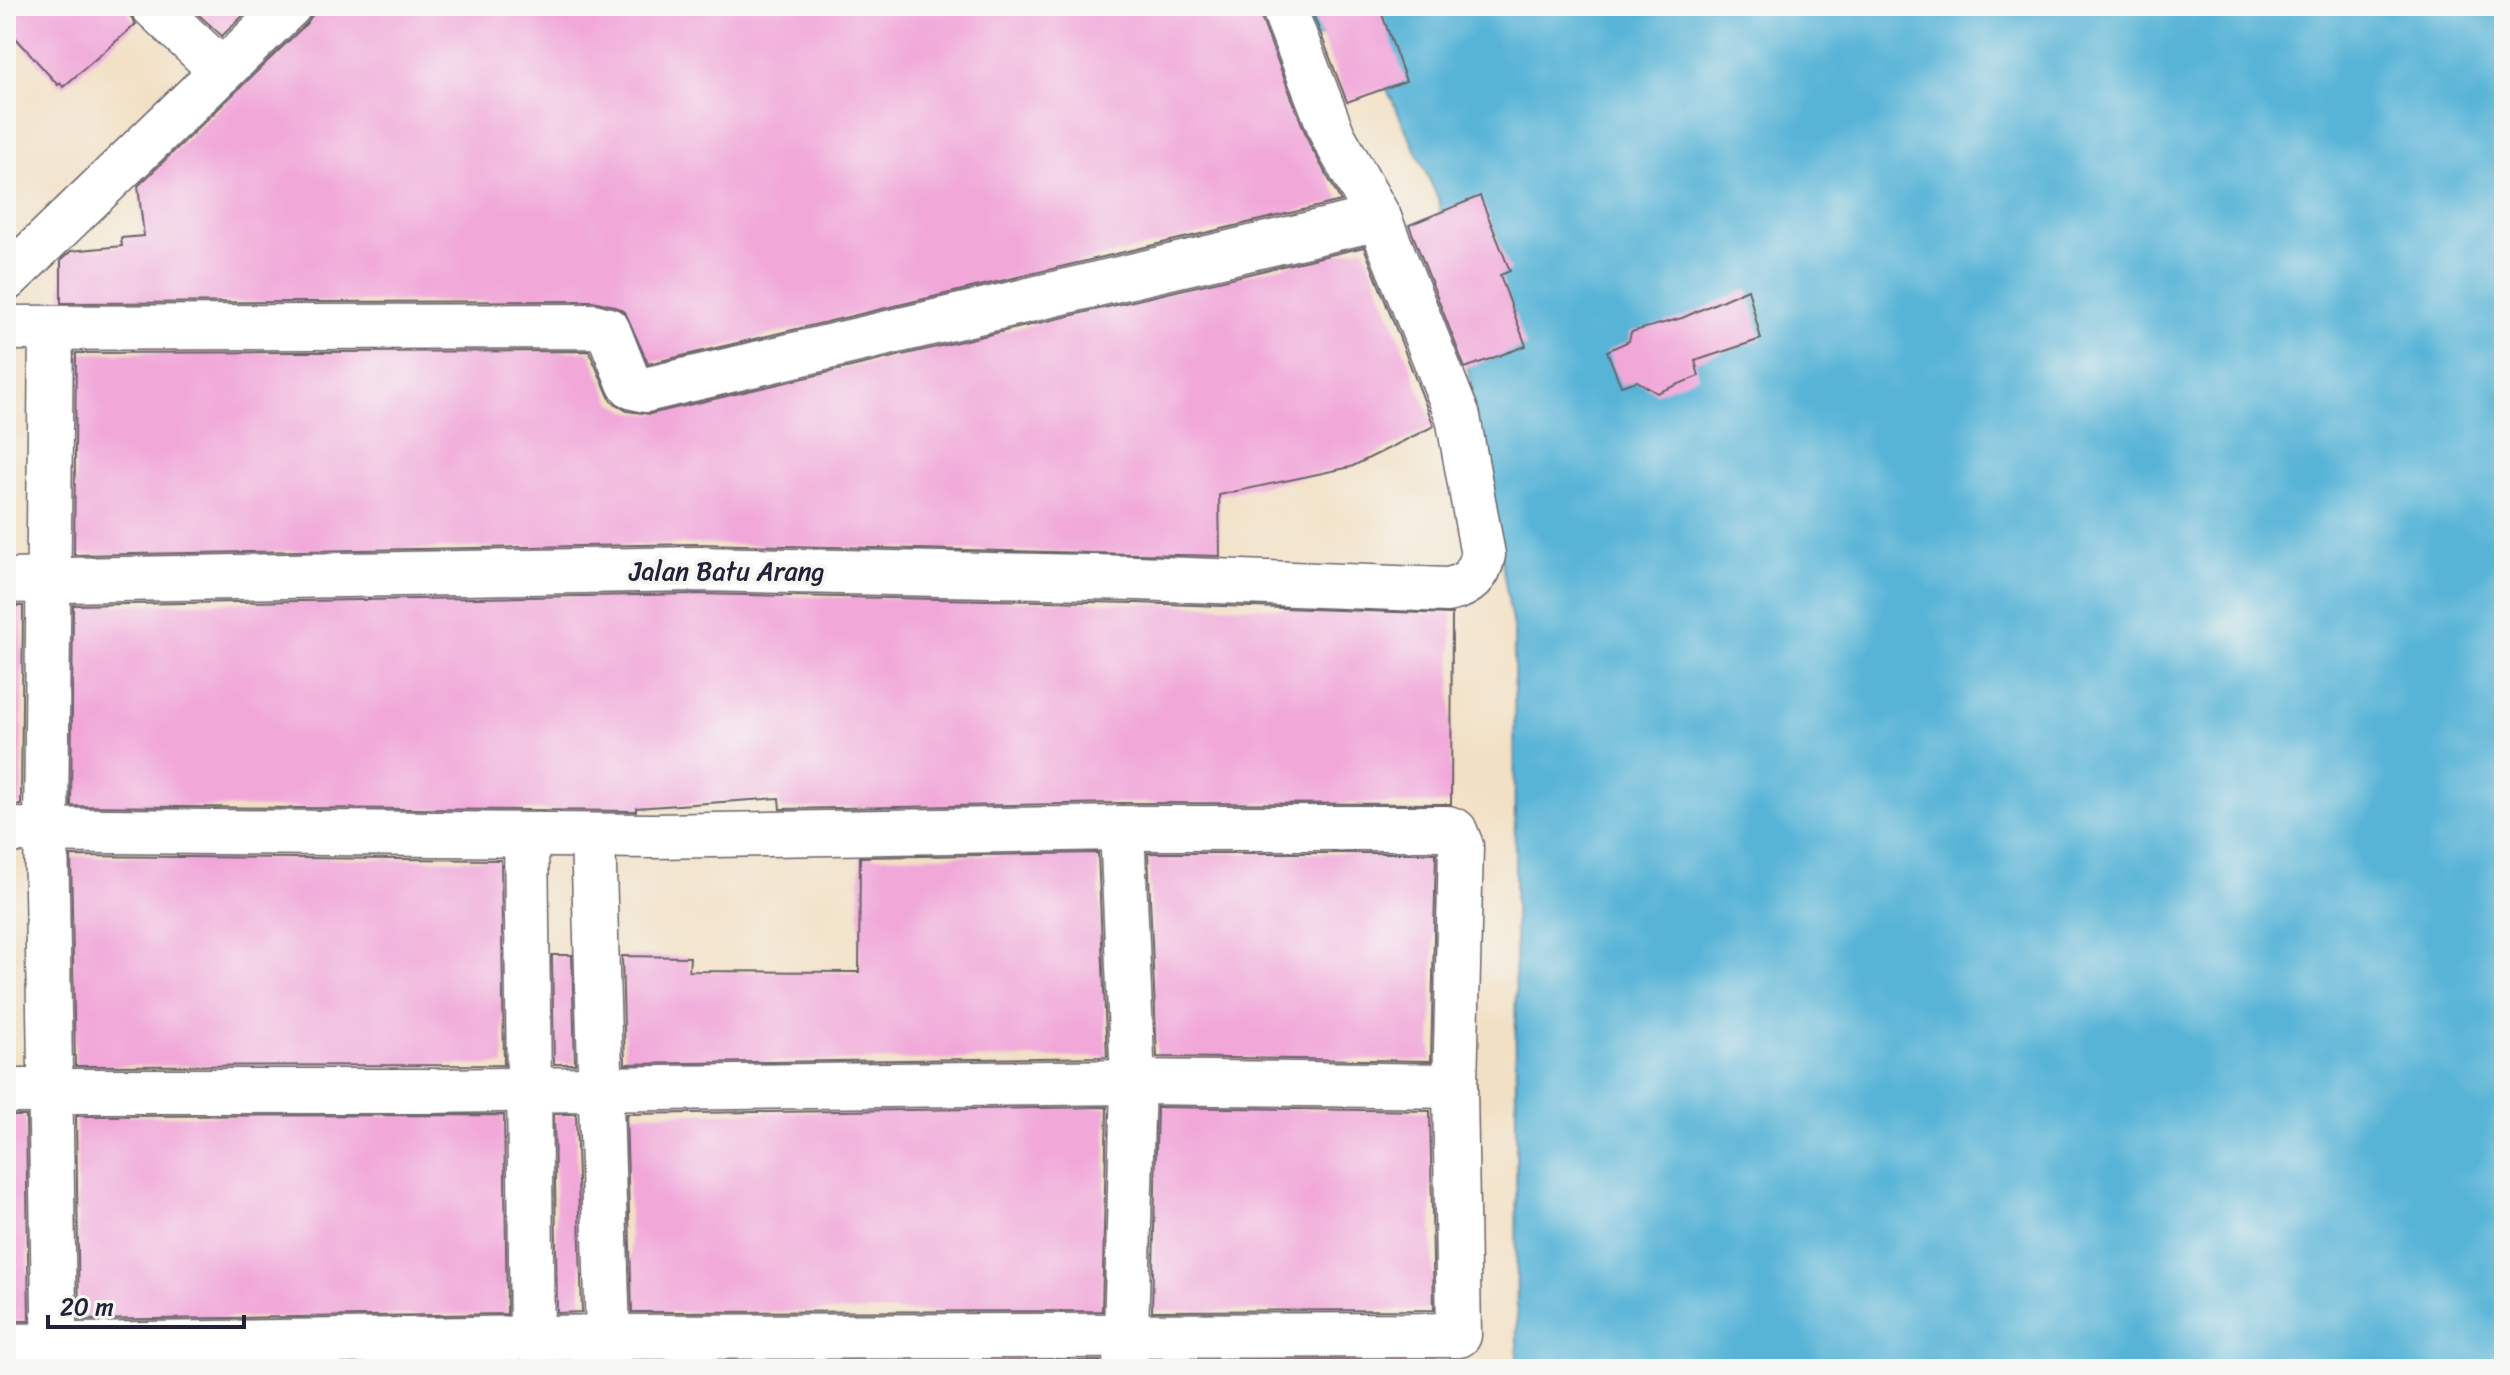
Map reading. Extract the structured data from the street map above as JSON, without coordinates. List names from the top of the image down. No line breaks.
{"streets":{"street":["Jalan Batu Arang"]},"scale_bar":"20 m"}
